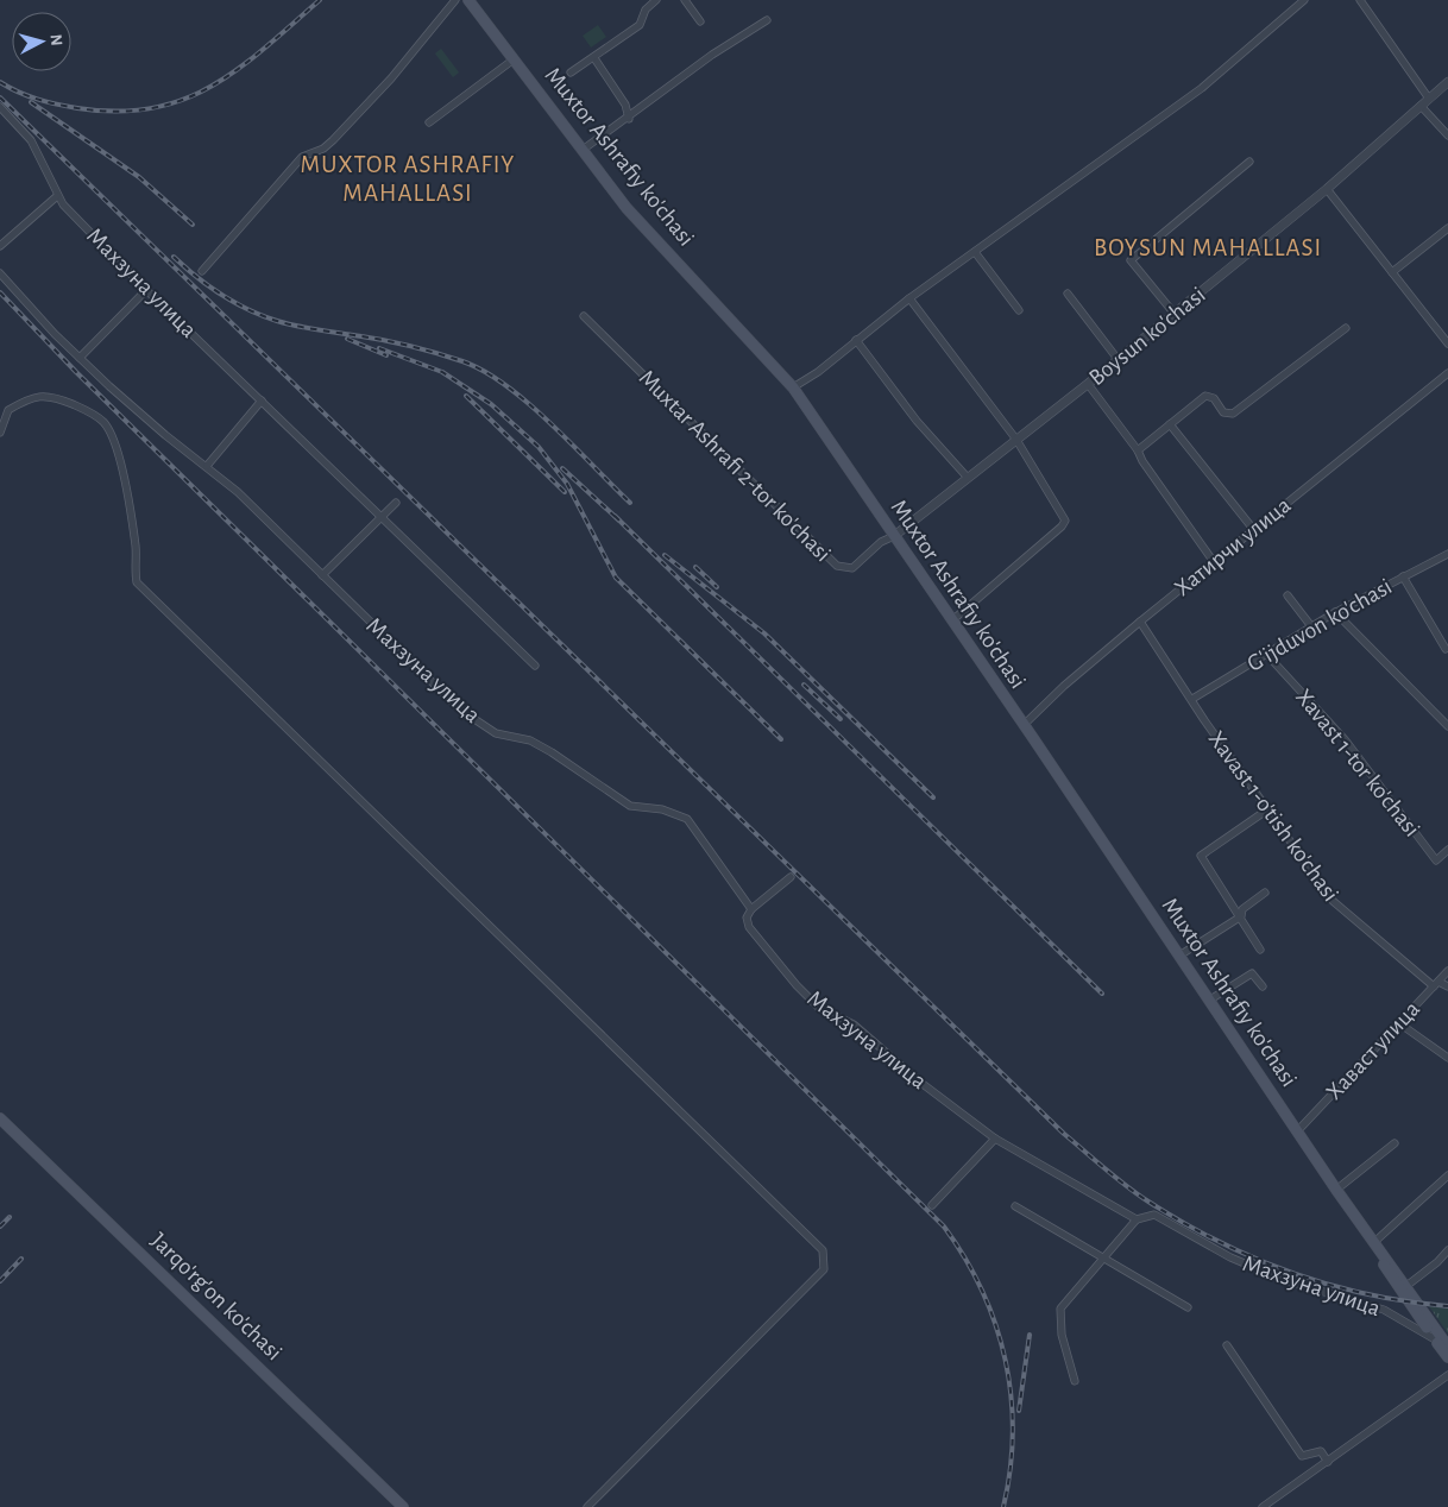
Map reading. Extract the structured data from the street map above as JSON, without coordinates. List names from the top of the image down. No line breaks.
{"streets":{"main road":["Muxtor Ashrafiy ko'chasi","Jarqo'rg'on ko'chasi"],"street":["Махзуна улица","Boysun ko'chasi","Muxtar Ashrafi 2-tor ko'chasi","Хатирчи улица","G'ijduvon ko'chasi","Xavast 1-tor ko'chasi","Xavast 1-o'tish ko'chasi","Хаваст улица"]},"crossings":[["Muxtor Ashrafiy ko'chasi","Махзуна улица"],["Muxtor Ashrafiy ko'chasi","Boysun ko'chasi"],["Muxtor Ashrafiy ko'chasi","Muxtar Ashrafi 2-tor ko'chasi"],["Muxtor Ashrafiy ko'chasi","Хатирчи улица"],["Muxtor Ashrafiy ko'chasi","Хаваст улица"],["Boysun ko'chasi","Muxtar Ashrafi 2-tor ko'chasi"],["Хатирчи улица","Xavast 1-o'tish ko'chasi"],["G'ijduvon ko'chasi","Xavast 1-tor ko'chasi"],["G'ijduvon ko'chasi","Xavast 1-o'tish ko'chasi"],["Xavast 1-o'tish ko'chasi","Хаваст улица"]],"districts":["MUXTOR ASHRAFIY MAHALLASI","BOYSUN MAHALLASI"],"north":"right"}
